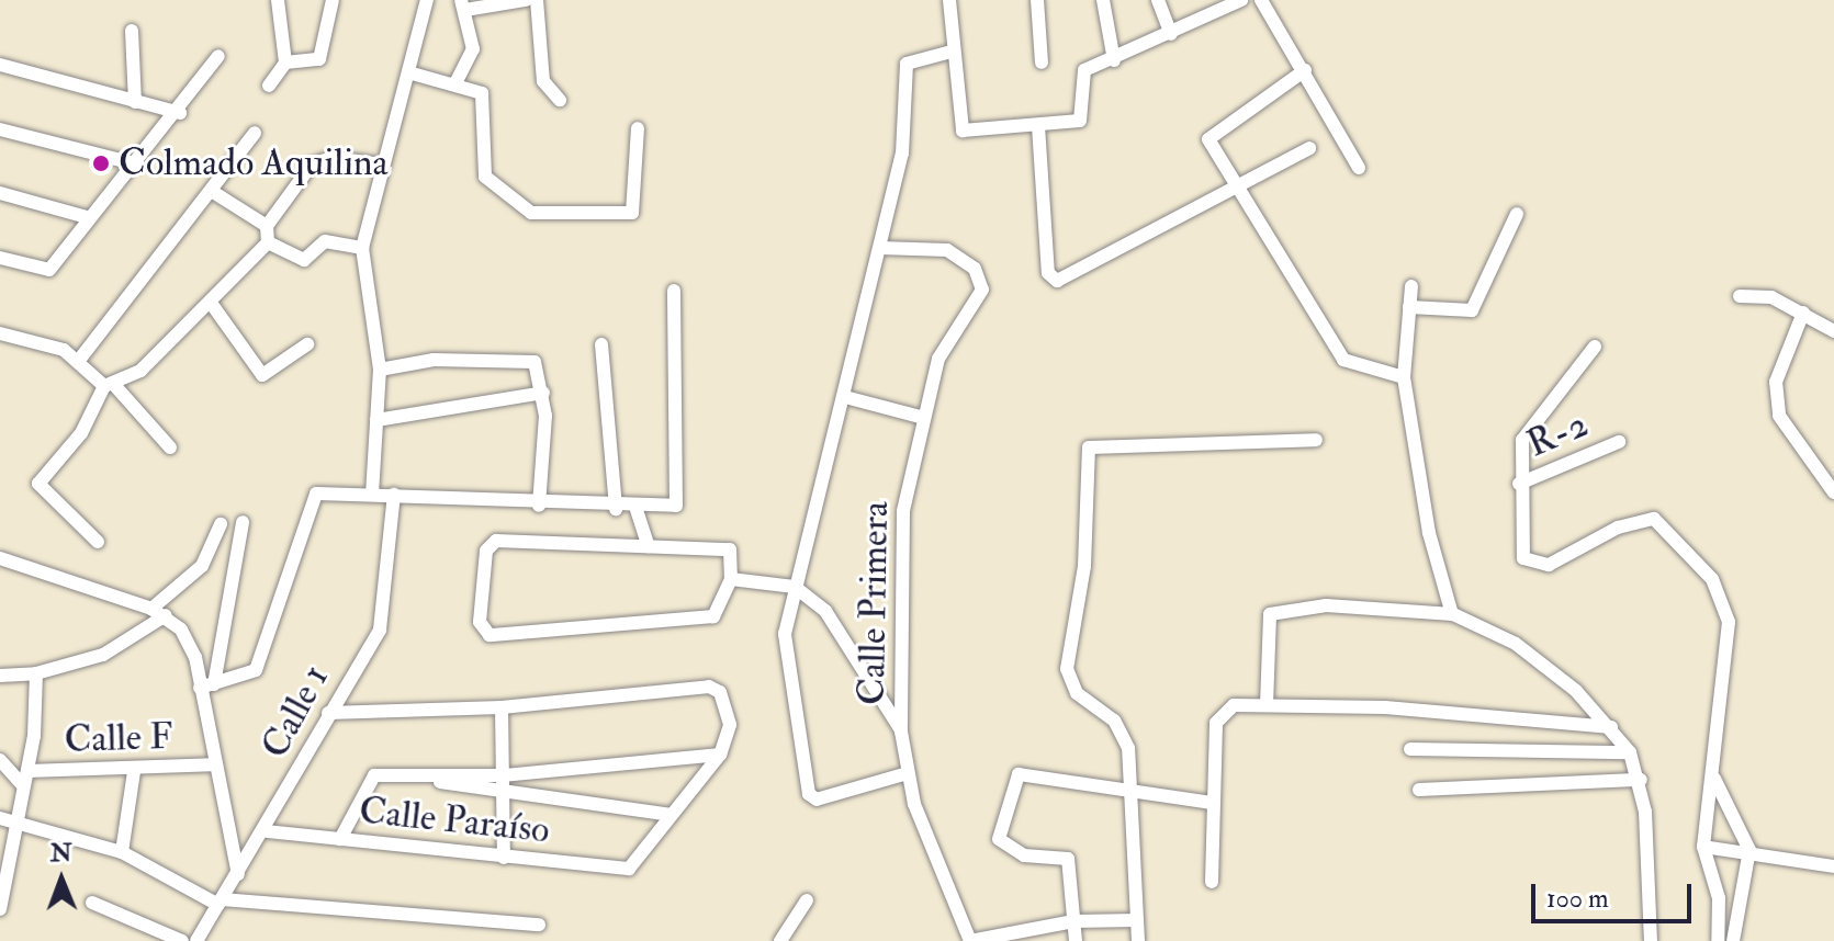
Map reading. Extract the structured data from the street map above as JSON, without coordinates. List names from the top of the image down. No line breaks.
{"streets":{"street":["R-2","Calle Primera","Calle 1","Calle F","Calle Paraíso"]},"crossings":[["Calle 1","Calle Paraíso"]],"places":["Colmado Aquilina"],"scale_bar":"100 m","north":"top"}
